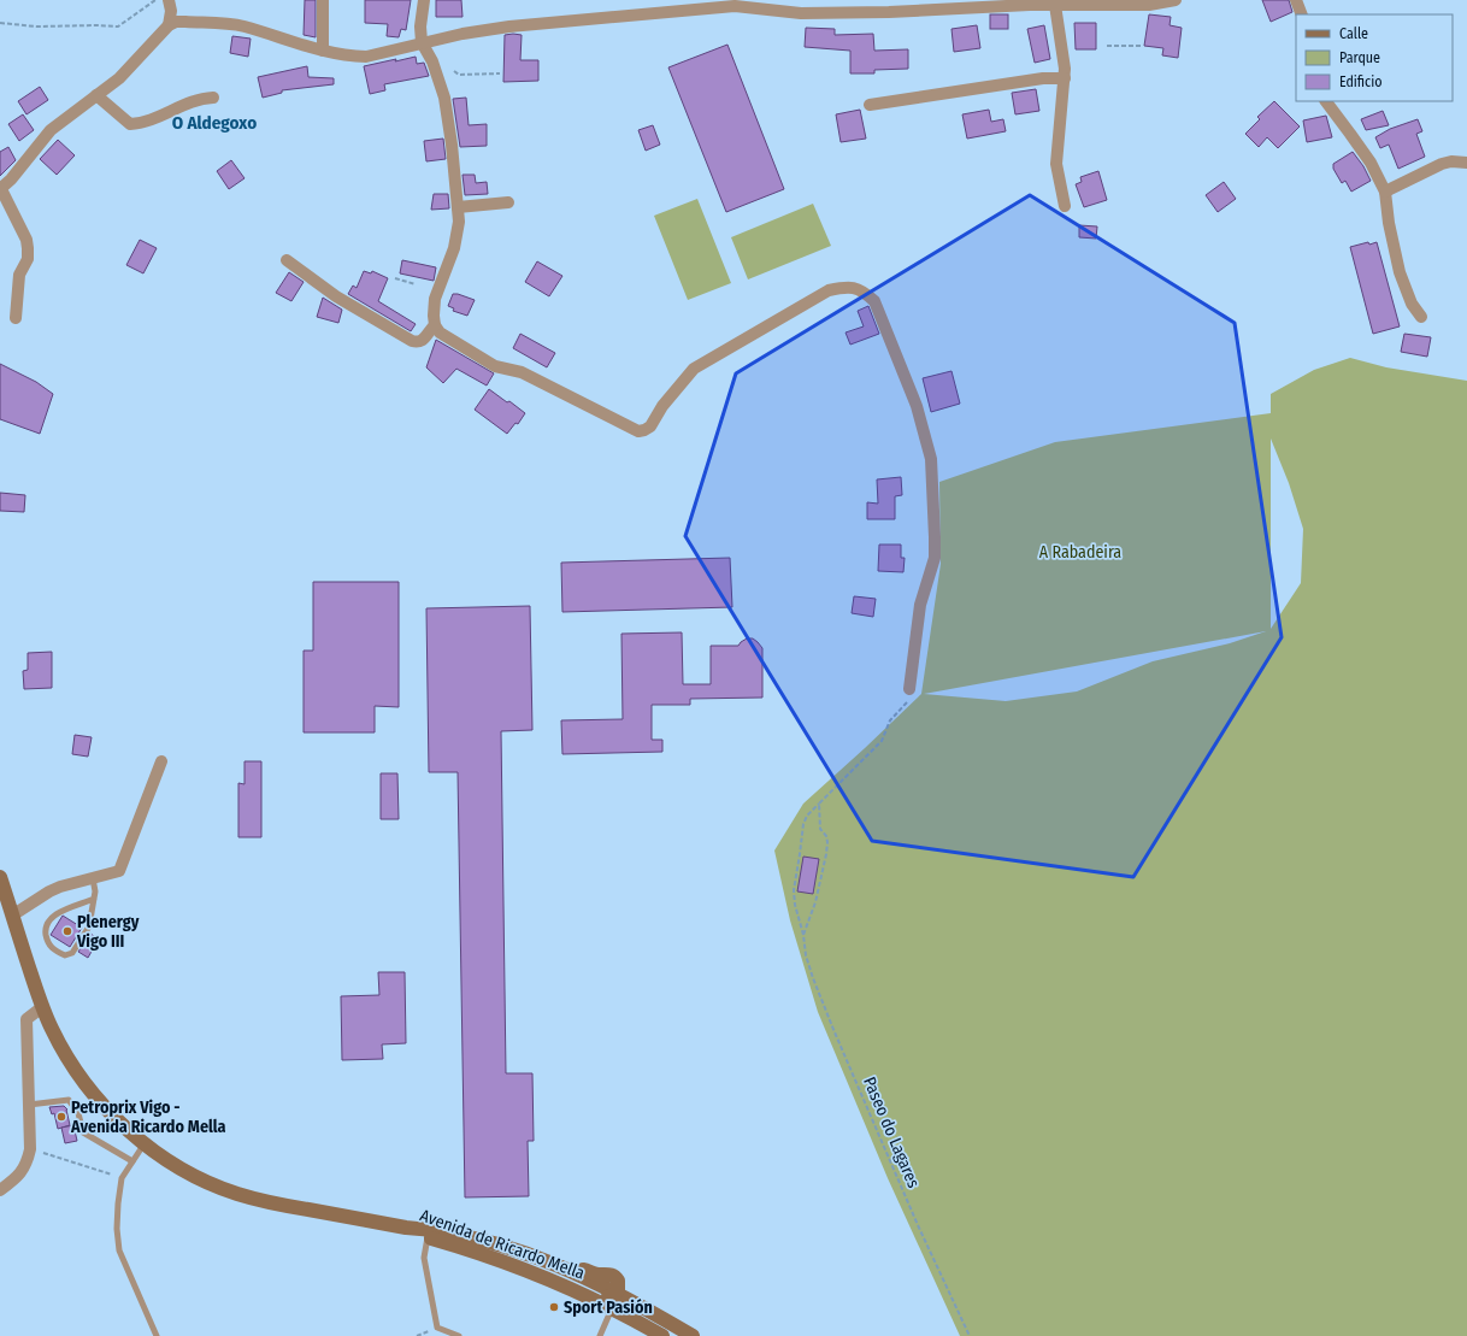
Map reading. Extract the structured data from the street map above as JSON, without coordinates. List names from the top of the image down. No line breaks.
{"streets":{"main road":["Avenida de Ricardo Mella"],"path":["Paseo do Lagares"]},"districts":["O Aldegoxo"],"parks":["A Rabadeira"],"places":["Plenergy Vigo III","Petroprix Vigo - Avenida Ricardo Mella","Sport Pasión"],"legend":["Calle","Parque","Edificio"]}
